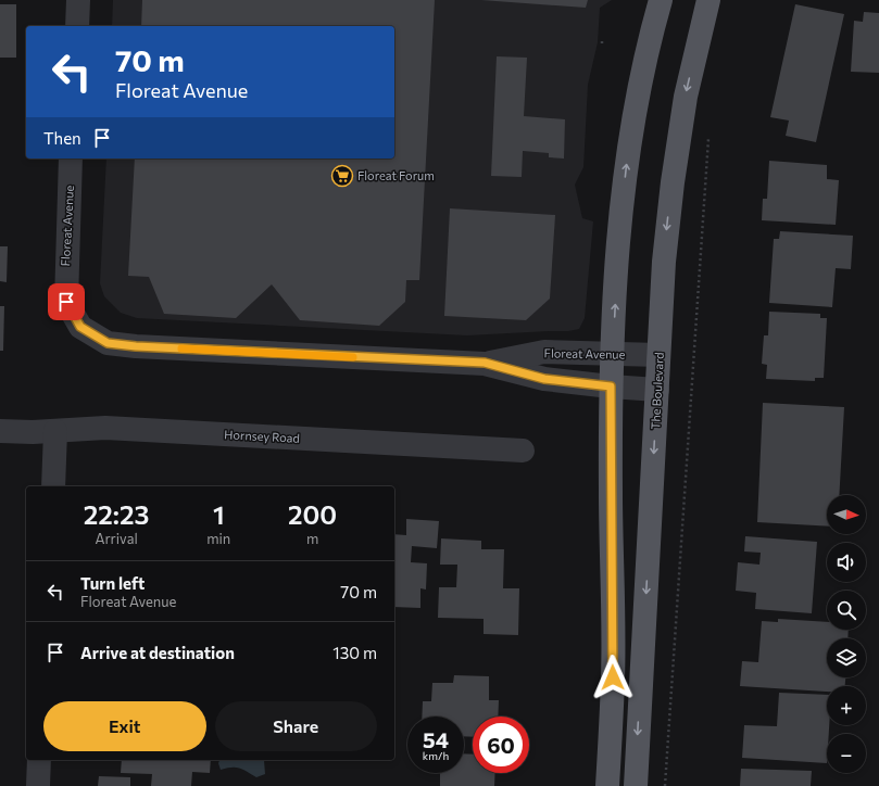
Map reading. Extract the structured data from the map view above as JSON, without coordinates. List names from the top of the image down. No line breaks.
{"streets":{"main road":["The Boulevard"],"street":["Floreat Avenue","Hornsey Road"]},"crossings":[["Floreat Avenue","The Boulevard"]],"places":{"supermarket":["Floreat Forum"]},"north":"right","page":{"turn":["70 m","Floreat Avenue"],"then":"Then","eta":["22:23","Arrival","1","min","200","m"],"map_buttons":["+","−"],"list":[{"name":"Turn left","note":"Floreat Avenue","value":"70 m"},{"name":"Arrive at destination","value":"130 m"}],"buttons":["Exit","Share"],"speed":"54 km/h","limit":"60"}}
